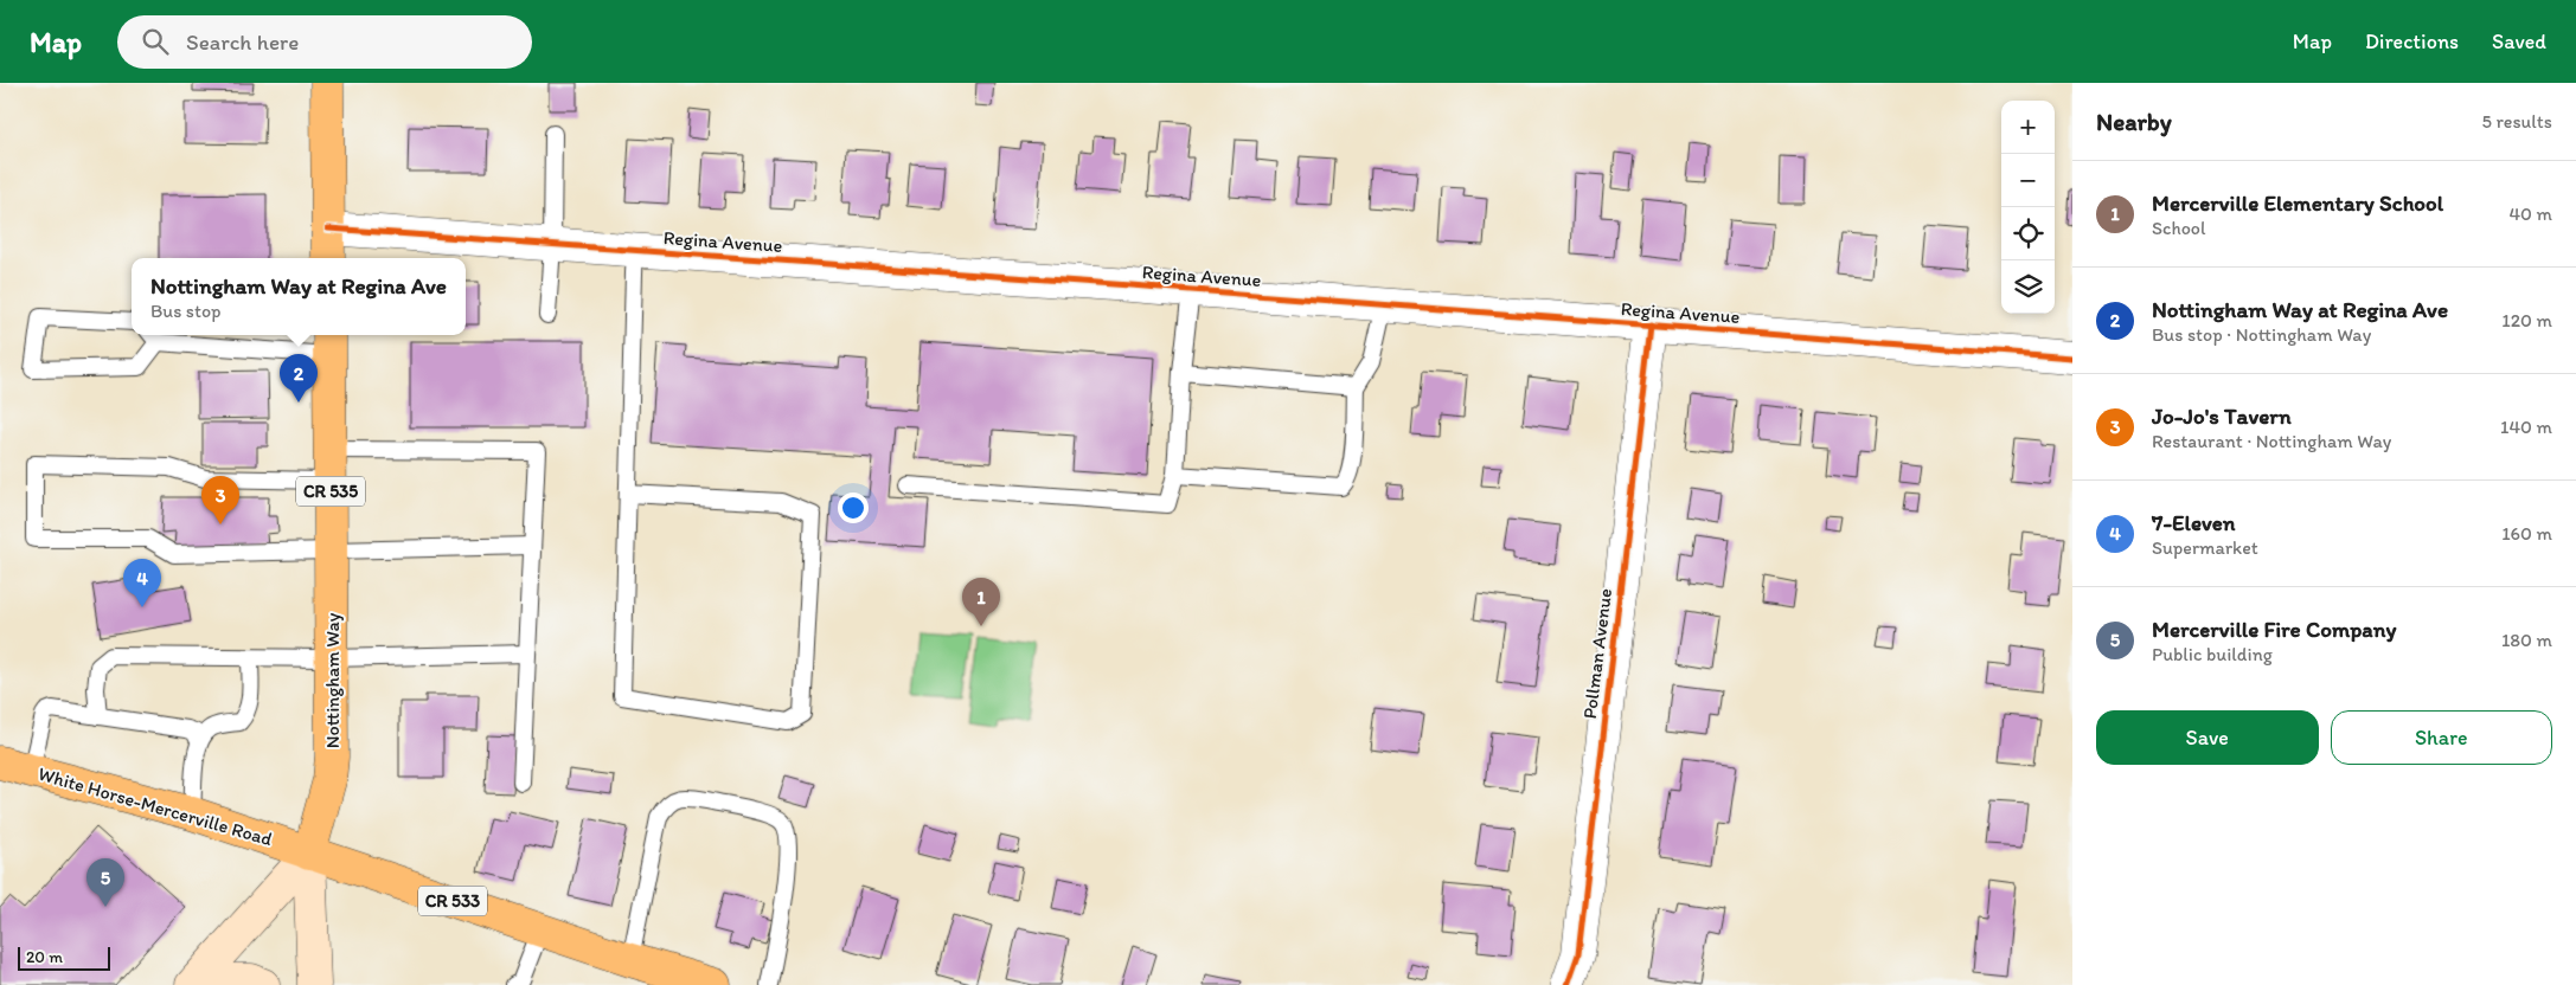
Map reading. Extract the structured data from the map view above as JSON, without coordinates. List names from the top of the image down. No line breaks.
{"streets":{"main road":["CR 535","Nottingham Way","White Horse-Mercerville Road","CR 533"],"street":["Regina Avenue","Pollman Avenue"]},"crossings":[["Regina Avenue","Pollman Avenue"],["CR 535","Nottingham Way"],["CR 535","White Horse-Mercerville Road"],["CR 535","CR 533"],["Nottingham Way","White Horse-Mercerville Road"],["Nottingham Way","CR 533"],["White Horse-Mercerville Road","CR 533"]],"scale_bar":"20 m","page":{"header":"Map","search":"Search here","nav":["Map","Directions","Saved"],"heading":["Nearby","5 results"],"map_buttons":["+","−"],"list":[{"mark":"1","name":"Mercerville Elementary School","note":"School","value":"40 m"},{"mark":"2","name":"Nottingham Way at Regina Ave","note":"Bus stop · Nottingham Way","value":"120 m"},{"mark":"3","name":"Jo-Jo's Tavern","note":"Restaurant · Nottingham Way","value":"140 m"},{"mark":"4","name":"7-Eleven","note":"Supermarket","value":"160 m"},{"mark":"5","name":"Mercerville Fire Company","note":"Public building","value":"180 m"}],"popup":["Nottingham Way at Regina Ave","Bus stop"],"pins":["2","3","4","1","5"],"buttons":["Save","Share"],"scale":"20 m"}}
